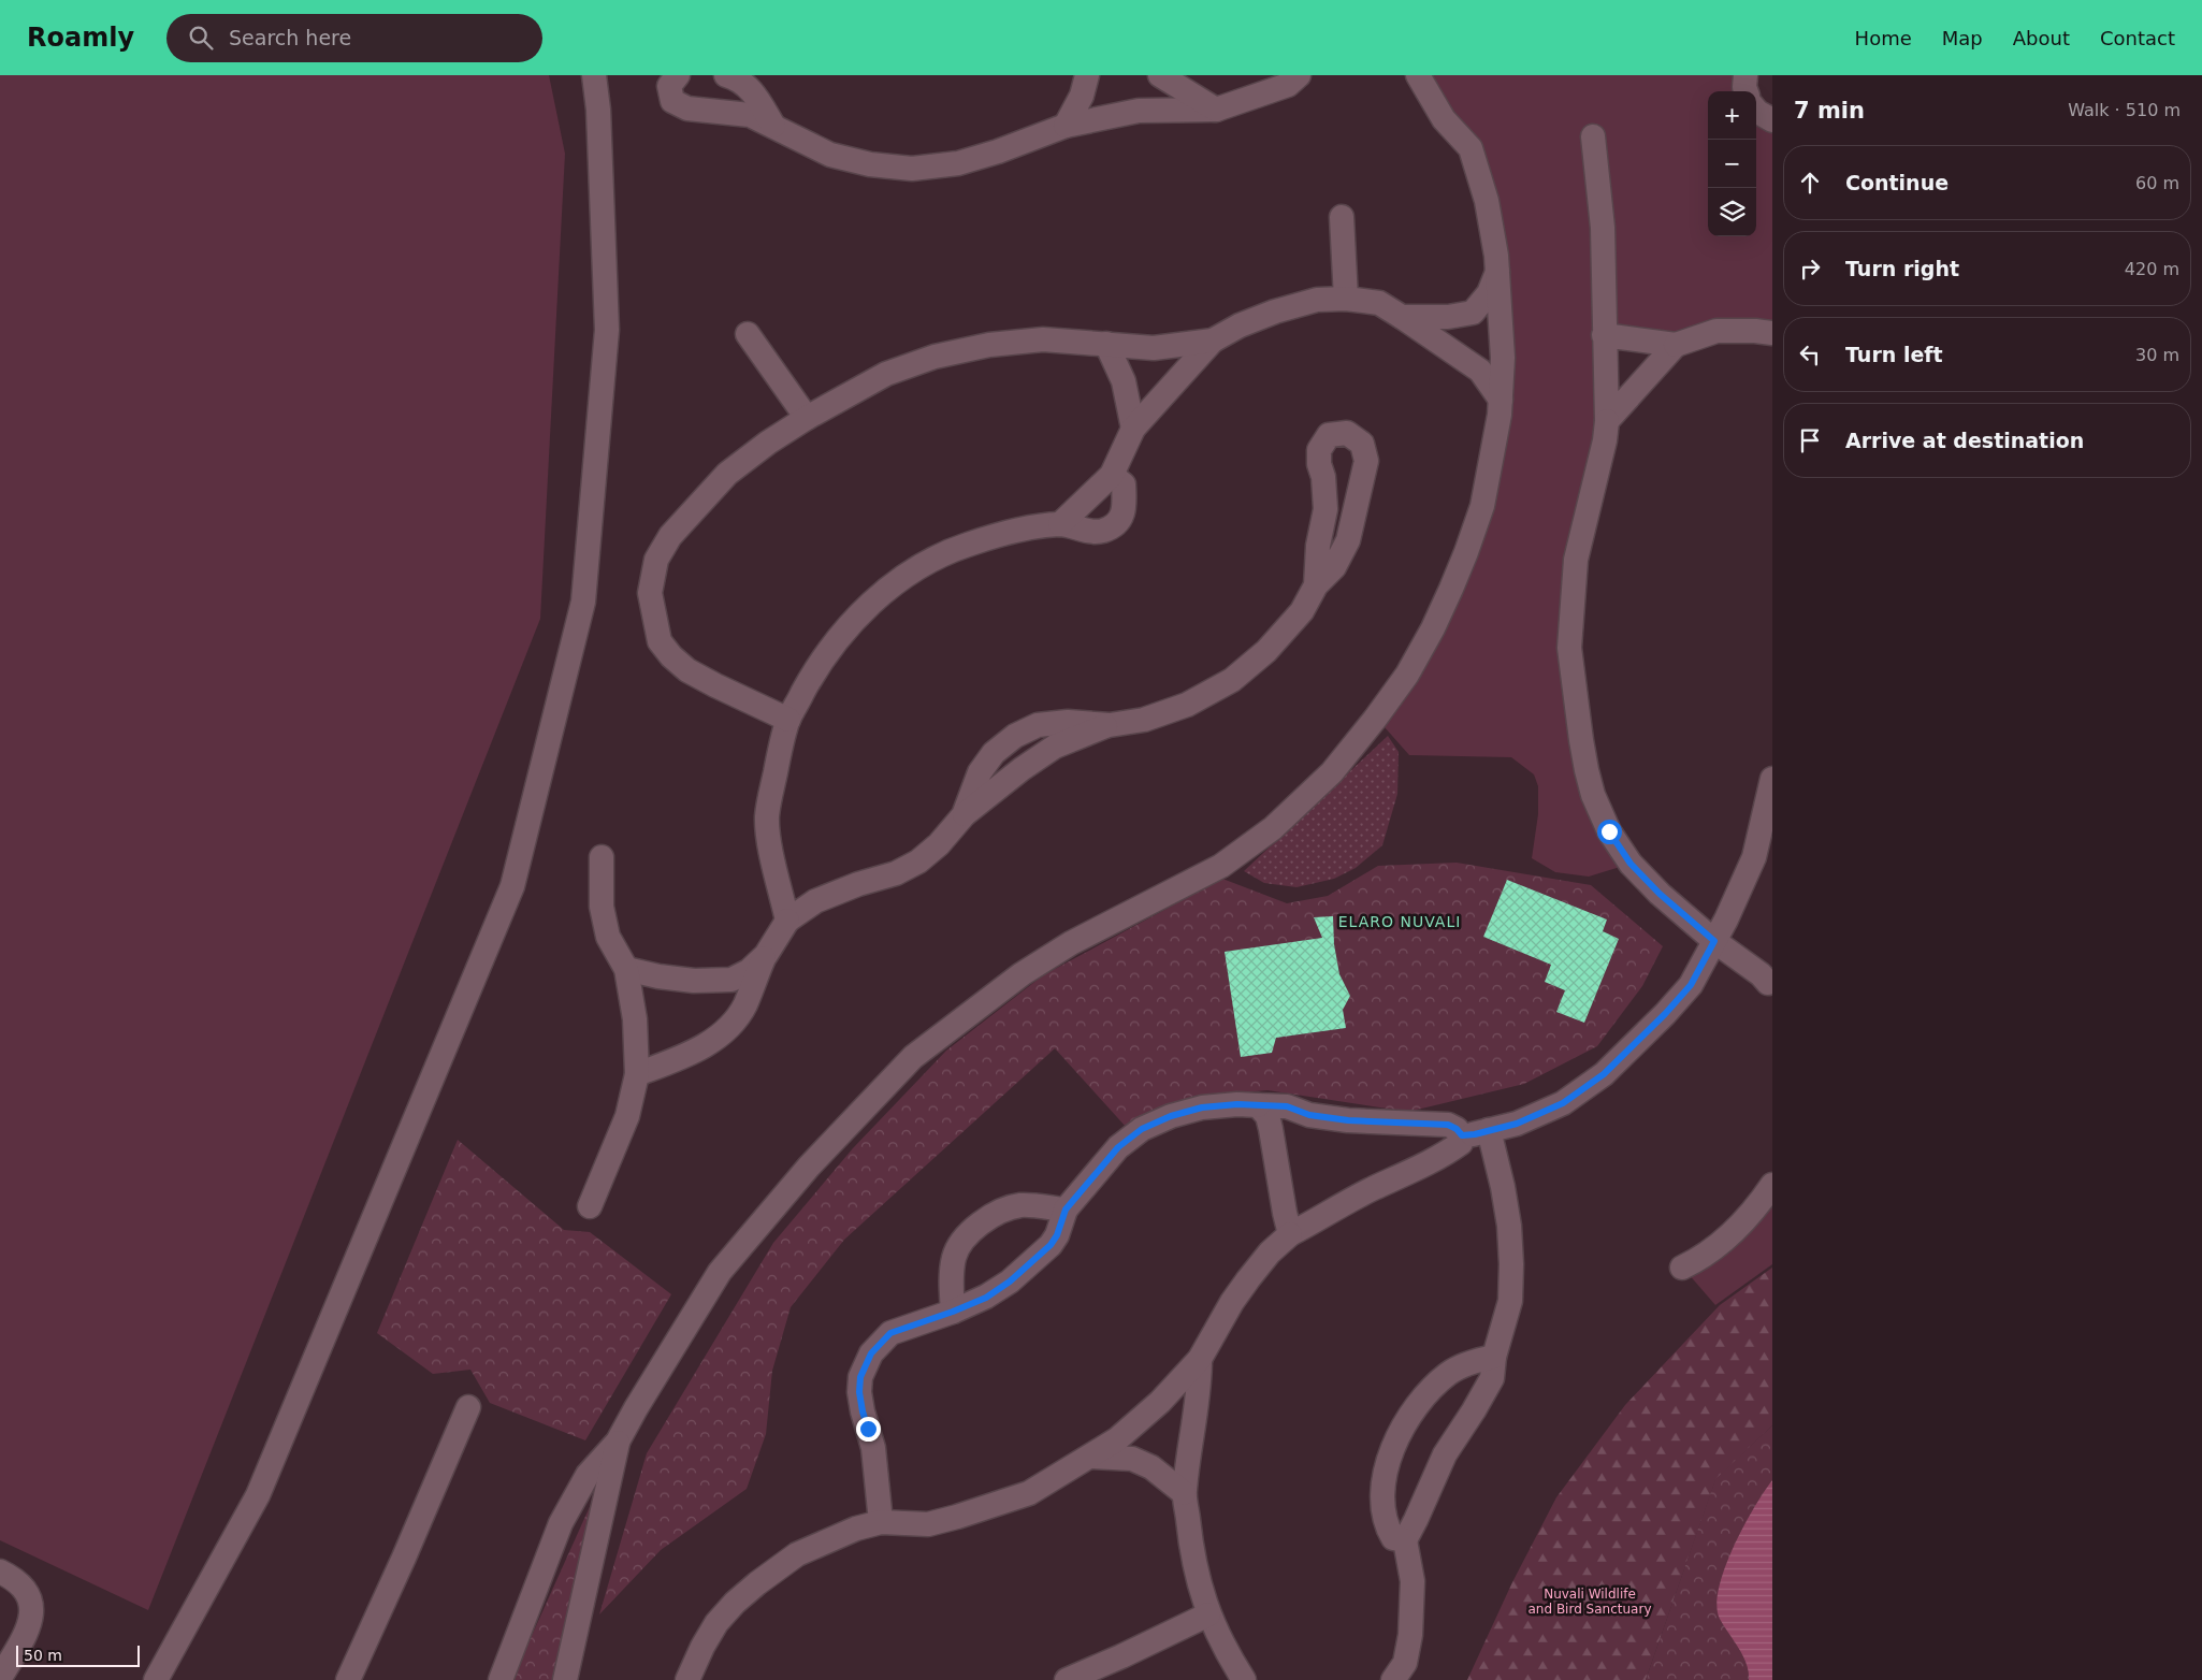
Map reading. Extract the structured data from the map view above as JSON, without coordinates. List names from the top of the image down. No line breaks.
{"districts":["ELARO NUVALI"],"parks":["Nuvali Wildlife and Bird Sanctuary"],"scale_bar":"50 m","page":{"header":"Roamly","search":"Search here","nav":["Home","Map","About","Contact"],"heading":["7 min","Walk · 510 m"],"map_buttons":["+","−"],"list":[["Continue","60 m"],["Turn right","420 m"],["Turn left","30 m"],"Arrive at destination"],"scale":"50 m"}}
